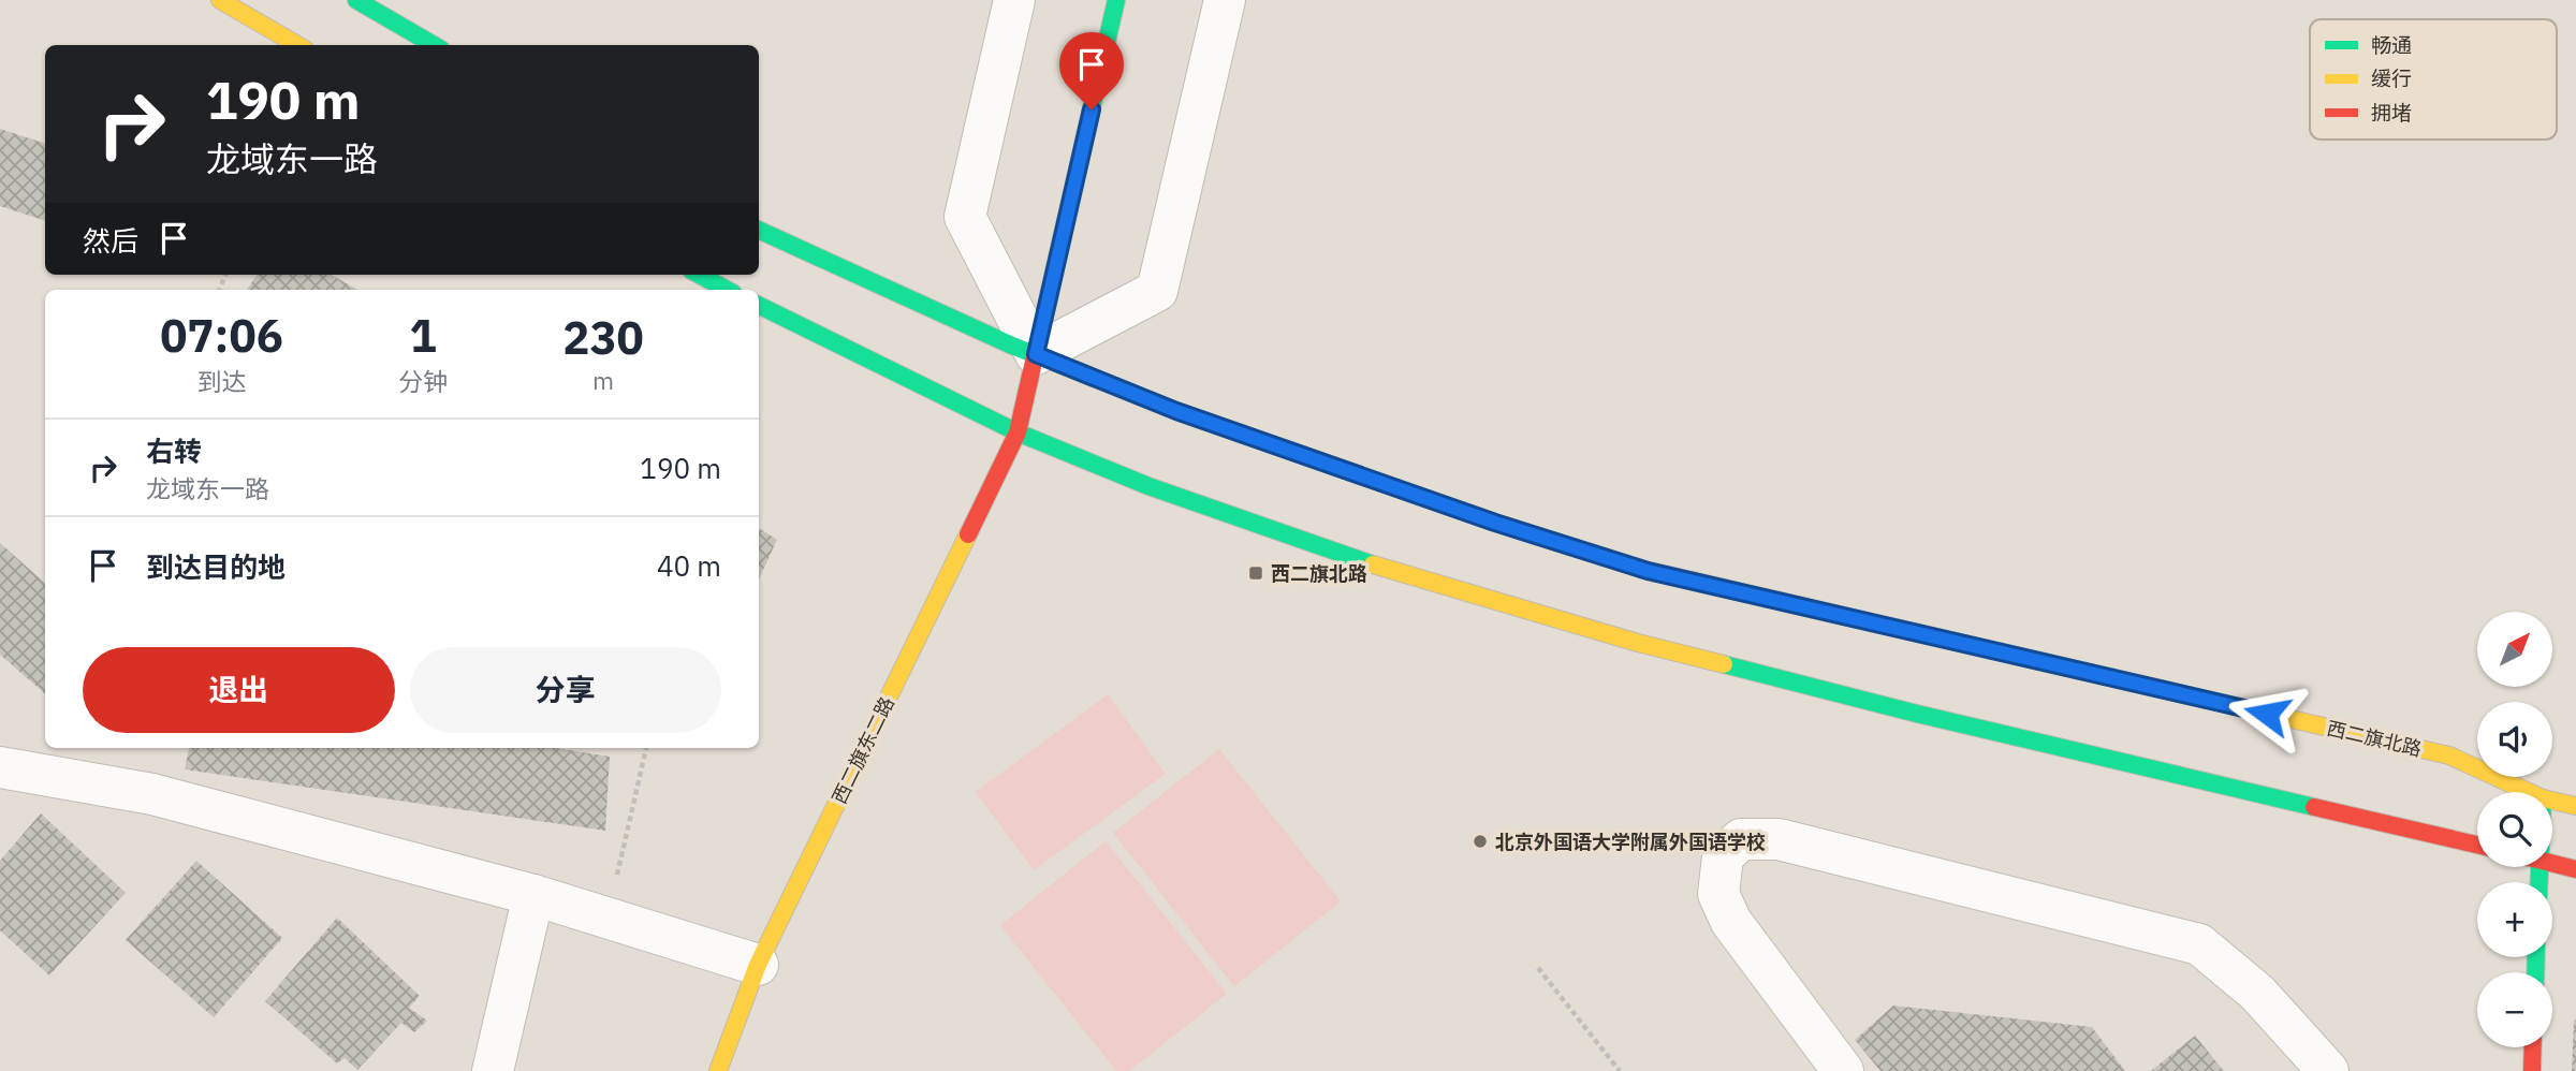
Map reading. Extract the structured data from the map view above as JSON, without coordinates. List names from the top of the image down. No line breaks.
{"streets":{"main road":["西二旗北路","西二旗东二路"]},"crossings":[["西二旗北路","西二旗东二路"]],"places":{"transit":["西二旗北路"],"other":["北京外国语大学附属外国语学校"]},"legend":["畅通","缓行","拥堵"],"north":"top right","page":{"turn":["190 m","龙域东一路"],"then":"然后","eta":["07:06","到达","1","分钟","230","m"],"list":[{"name":"右转","note":"龙域东一路","value":"190 m"},{"name":"到达目的地","value":"40 m"}],"map_buttons":["+","−"],"buttons":["退出","分享"]}}
